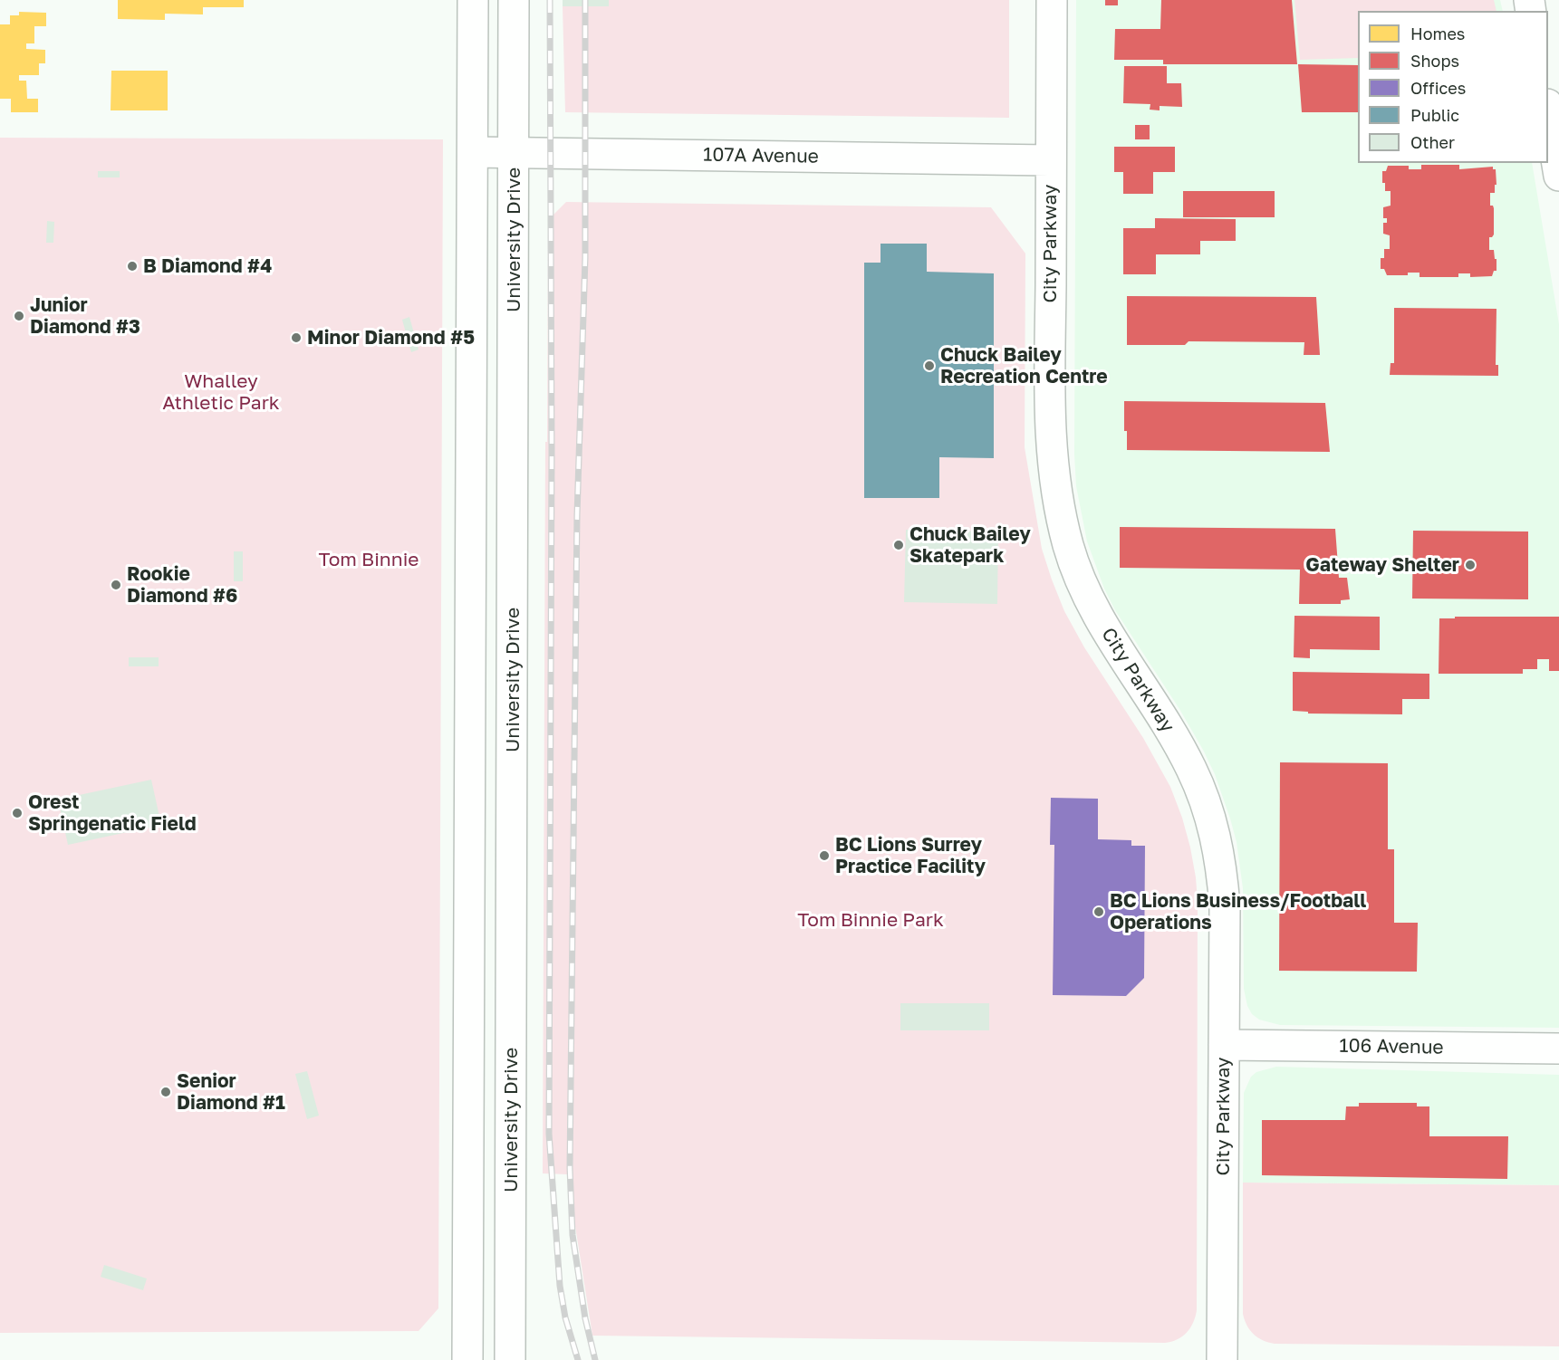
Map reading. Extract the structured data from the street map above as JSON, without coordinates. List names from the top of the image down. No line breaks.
{"streets":{"main road":["107A Avenue","University Drive","City Parkway","106 Avenue"]},"crossings":[["107A Avenue","University Drive"],["107A Avenue","City Parkway"],["City Parkway","106 Avenue"]],"parks":["Whalley Athletic Park","Tom Binnie","Tom Binnie Park"],"places":["B Diamond #4","Junior Diamond #3","Minor Diamond #5","Chuck Bailey Recreation Centre","Chuck Bailey Skatepark","Gateway Shelter","Rookie Diamond #6","Orest Springenatic Field","BC Lions Surrey Practice Facility","BC Lions Business/Football Operations","Senior Diamond #1"],"legend":["Homes","Shops","Offices","Public","Other"]}
